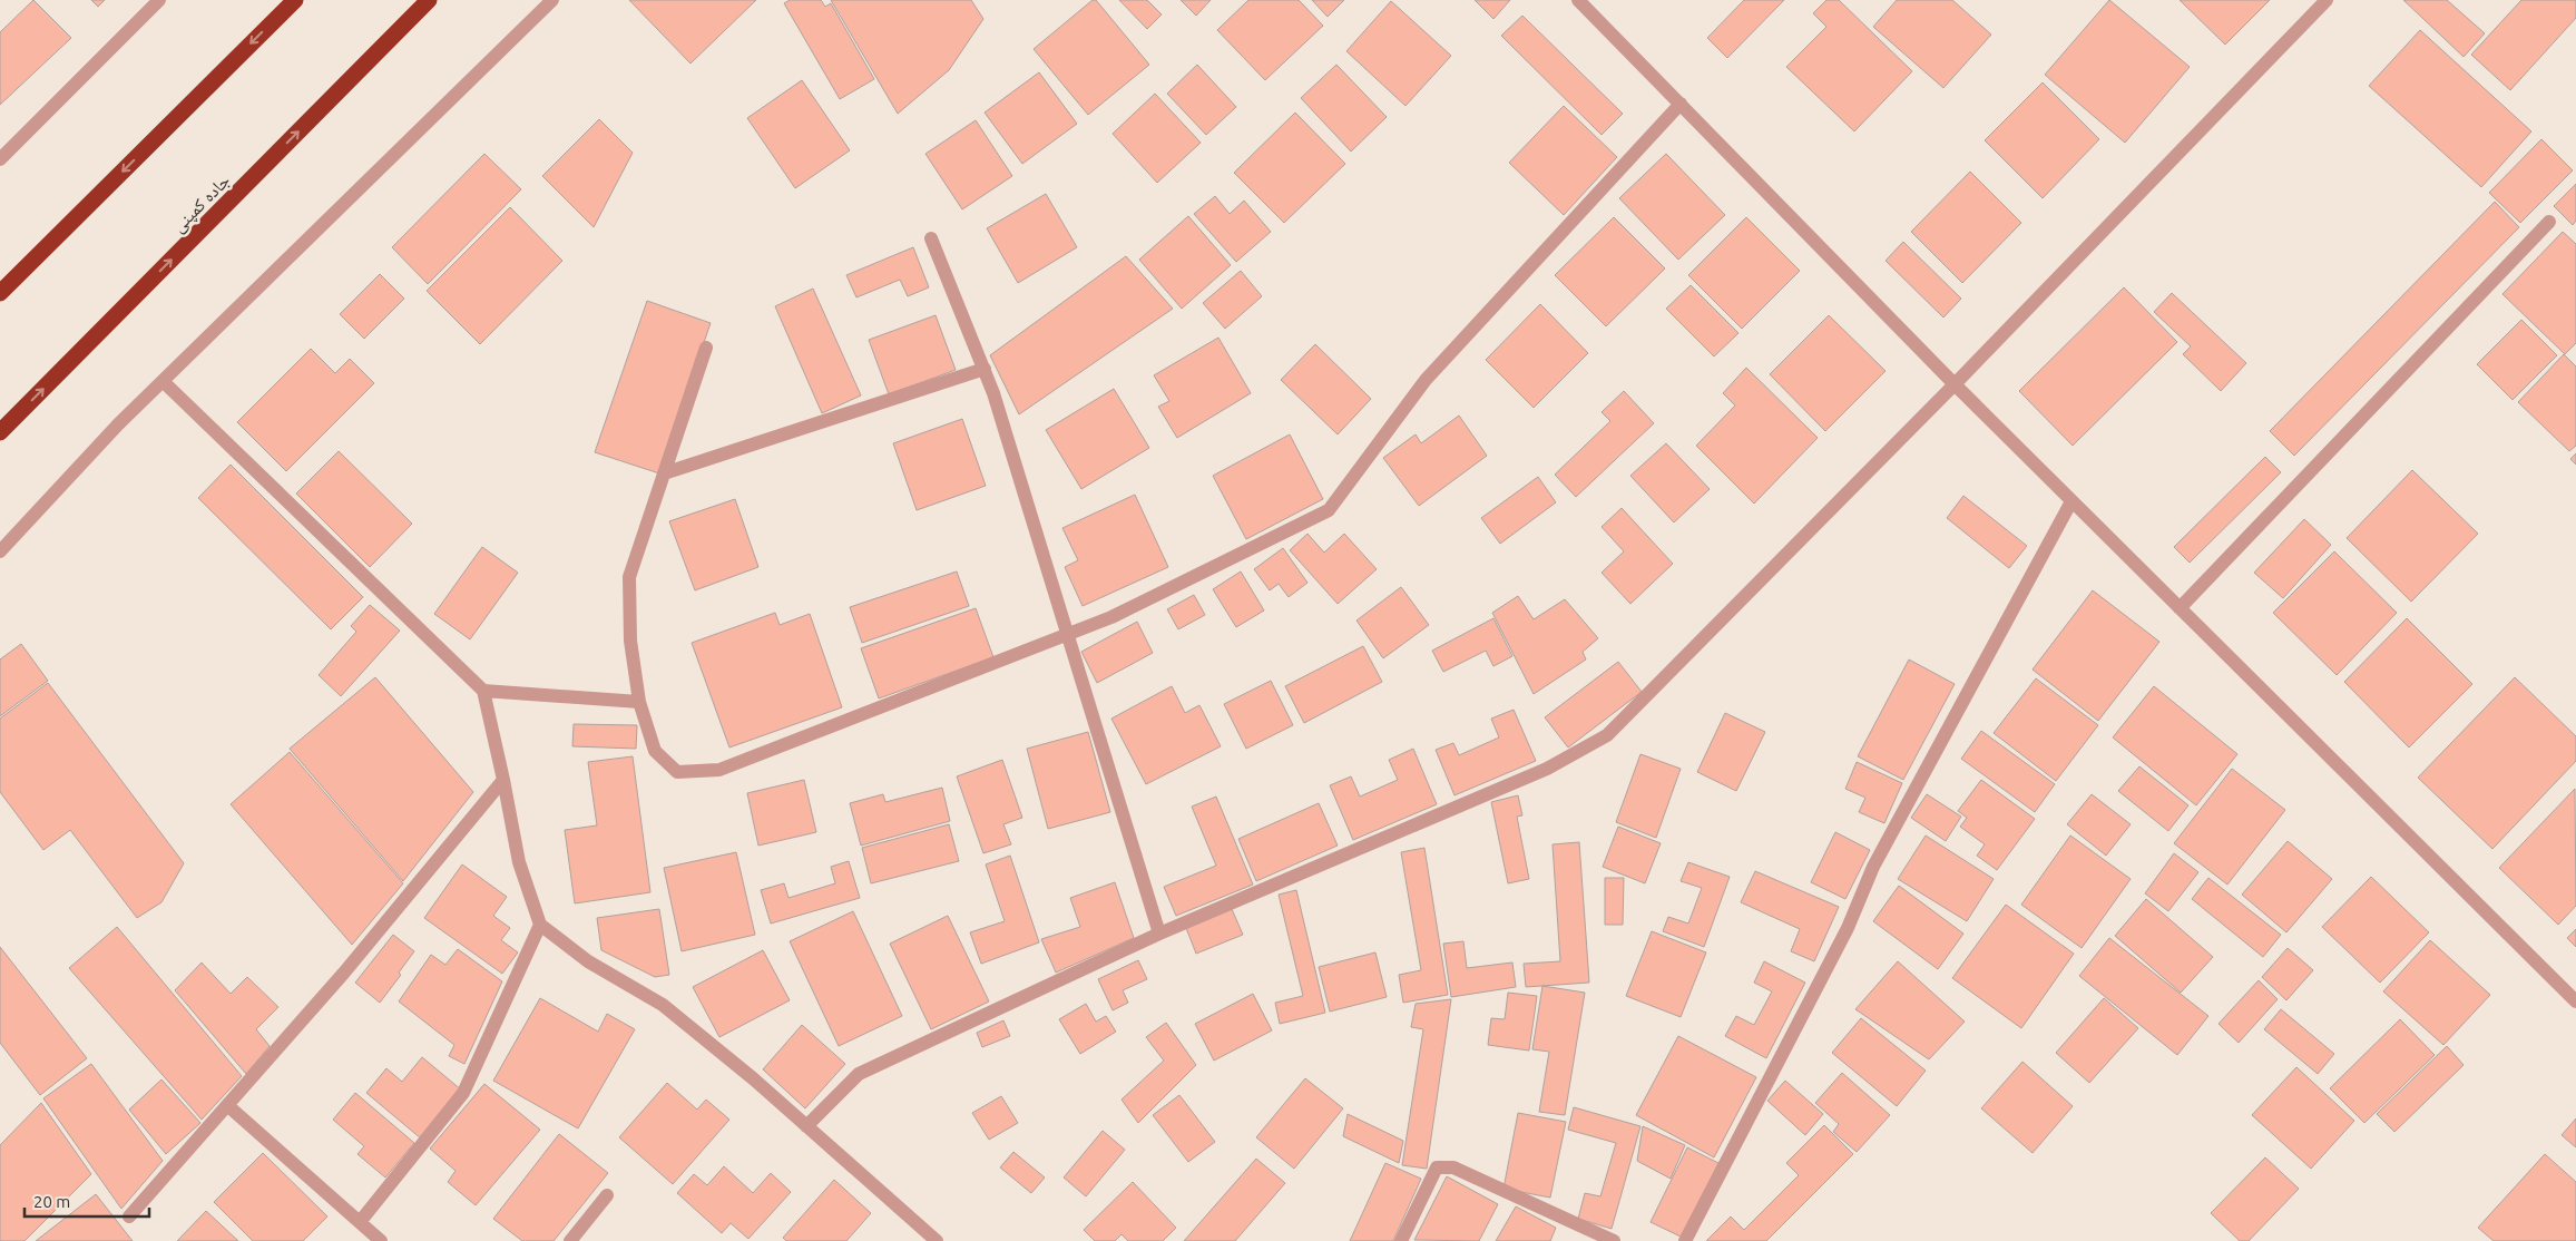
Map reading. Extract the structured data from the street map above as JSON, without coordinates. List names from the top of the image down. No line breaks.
{"streets":{"highway":["جاده کمپنی"]},"scale_bar":"20 m"}
